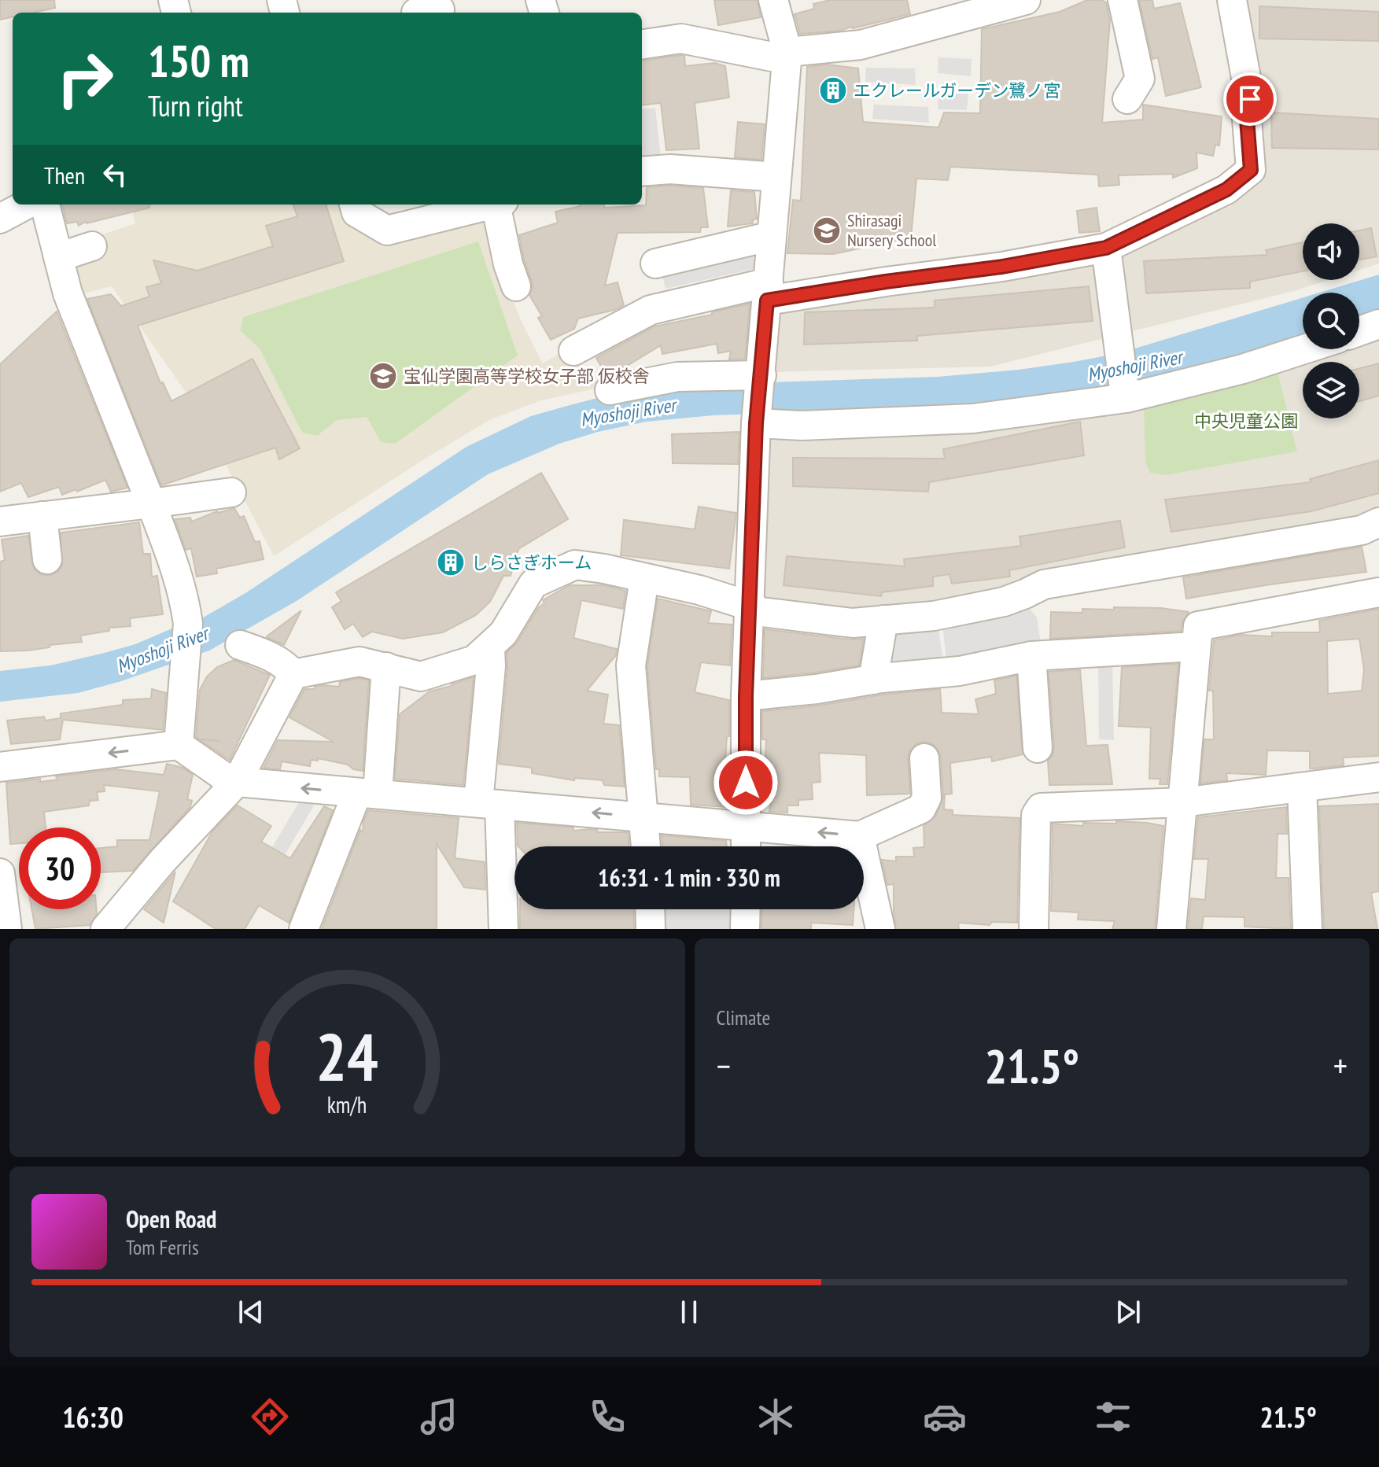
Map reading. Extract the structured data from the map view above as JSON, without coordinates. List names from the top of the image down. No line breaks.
{"water":["Myoshoji River"],"parks":["中央児童公園"],"places":{"building":["エクレールガーデン鷺ノ宮","しらさぎホーム"],"school or university":["Shirasagi Nursery School","宝仙学園高等学校女子部 仮校舎"]},"page":{"turn":["150 m","Turn right"],"then":"Then","limit":"30","trip":"16:31 · 1 min · 330 m","tile":"Climate","heat":["−","21.5°","+"],"song":["Open Road","Tom Ferris"],"tabs":["16:30","21.5°"],"gauge":["24","km/h"]}}
